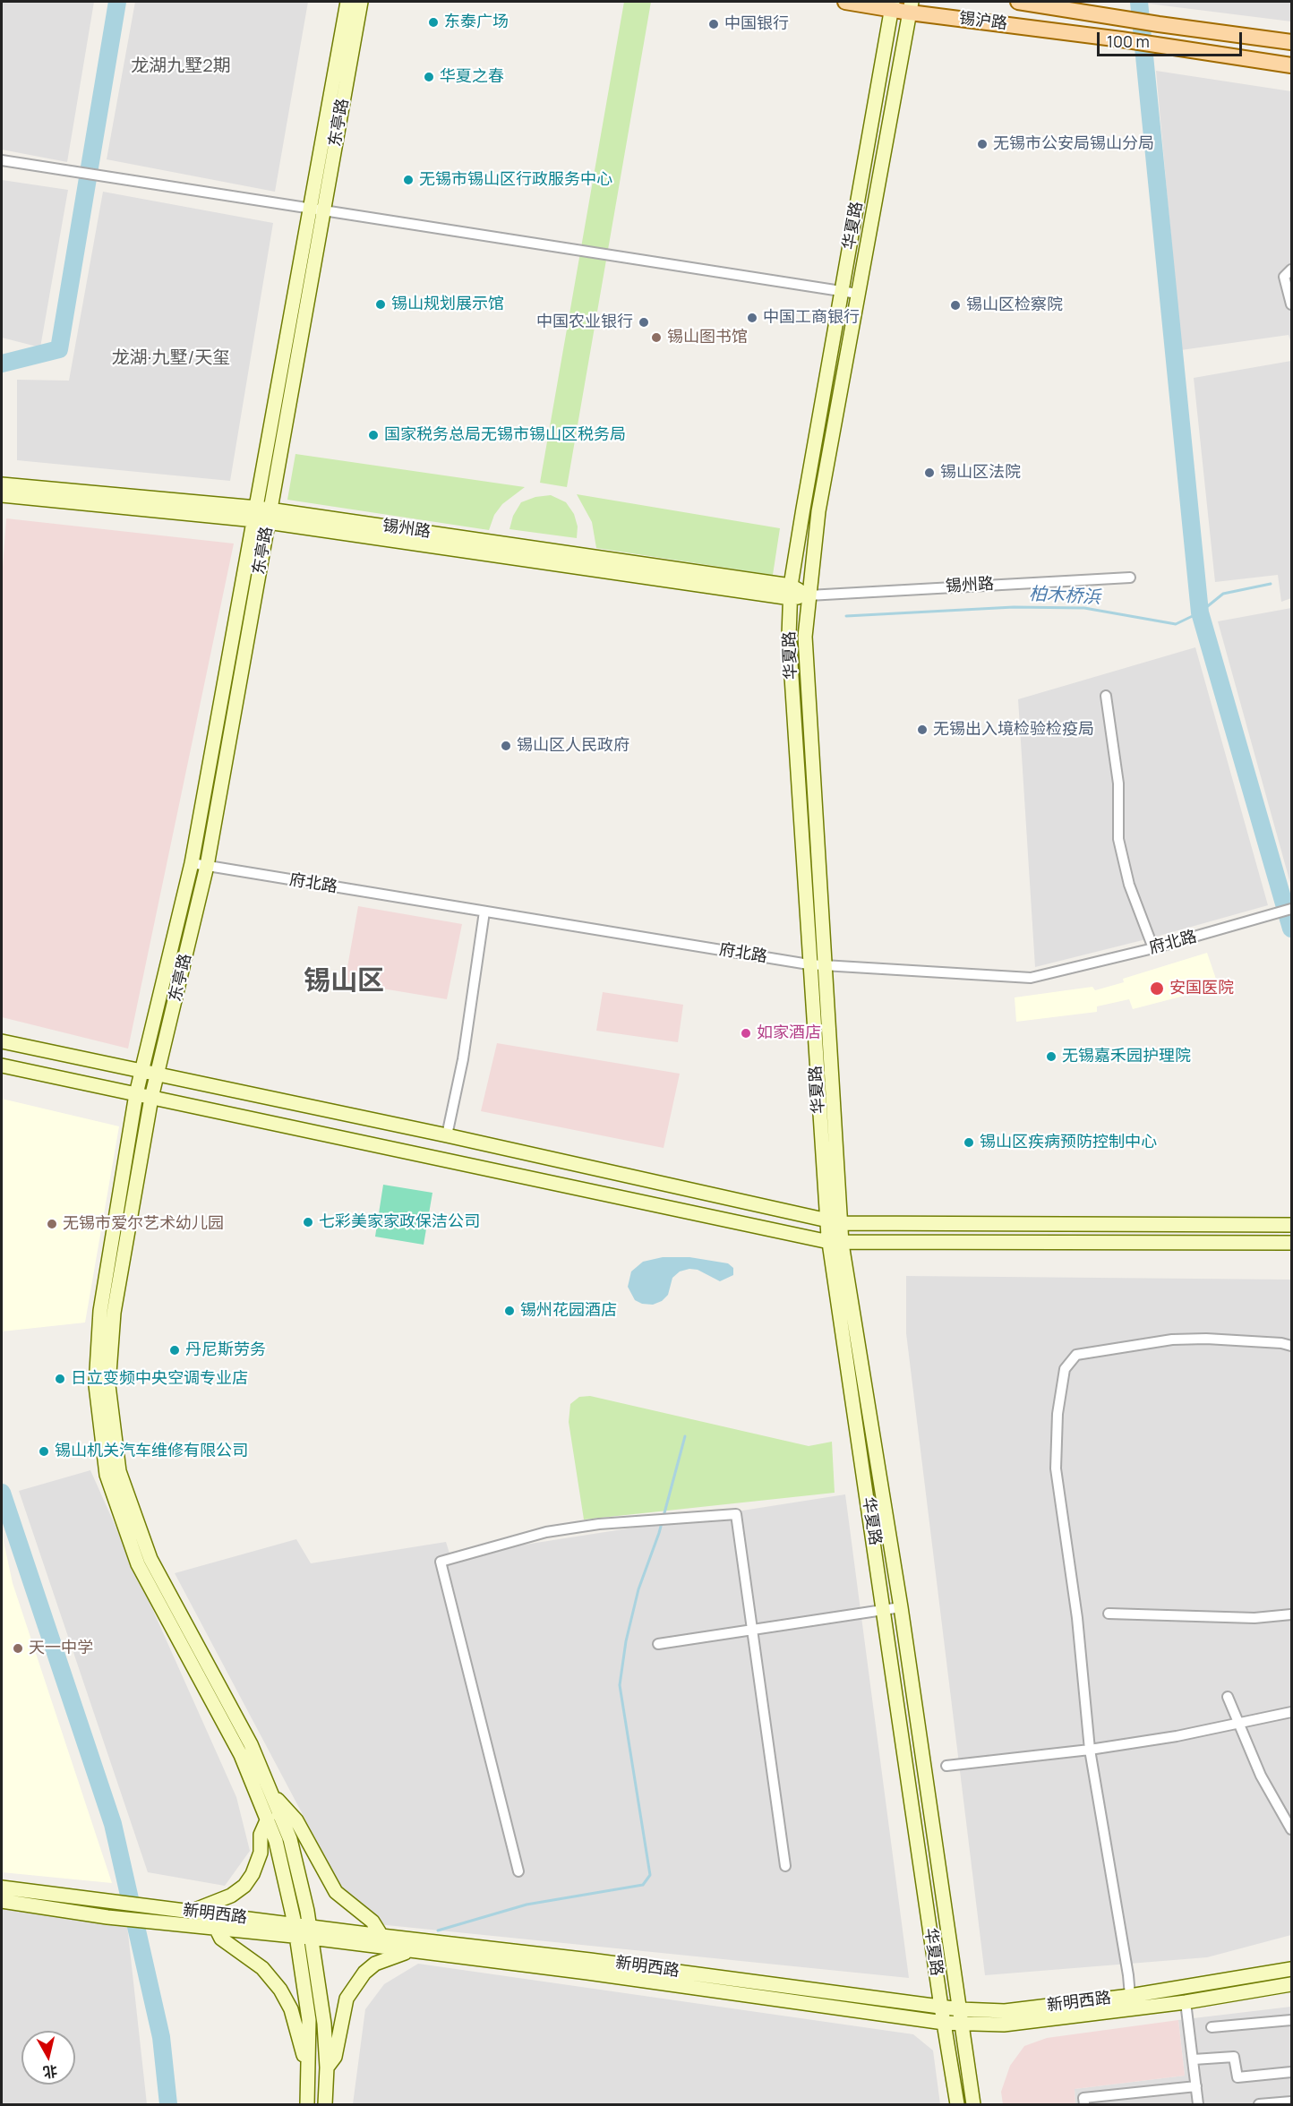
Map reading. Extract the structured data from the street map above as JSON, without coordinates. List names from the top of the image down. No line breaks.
{"streets":{"main road":["锡沪路"],"street":["东亭路","华夏路","锡州路","府北路","新明西路"]},"crossings":[["锡沪路","华夏路"],["东亭路","锡州路"],["东亭路","府北路"],["东亭路","新明西路"],["华夏路","锡州路"],["华夏路","府北路"],["华夏路","新明西路"]],"districts":["龙湖九墅2期","龙湖·九墅/天玺","锡山区"],"water":["柏木桥浜"],"places":["东泰广场","中国银行","华夏之春","无锡市公安局锡山分局","无锡市锡山区行政服务中心","锡山规划展示馆","锡山区检察院","中国工商银行","中国农业银行","锡山图书馆","国家税务总局无锡市锡山区税务局","锡山区法院","无锡出入境检验检疫局","锡山区人民政府","安国医院","如家酒店","无锡嘉禾园护理院","锡山区疾病预防控制中心","七彩美家家政保洁公司","无锡市爱尔艺术幼儿园","锡州花园酒店","丹尼斯劳务","日立变频中央空调专业店","锡山机关汽车维修有限公司","天一中学"],"scale_bar":"100 m","north":"bottom"}
